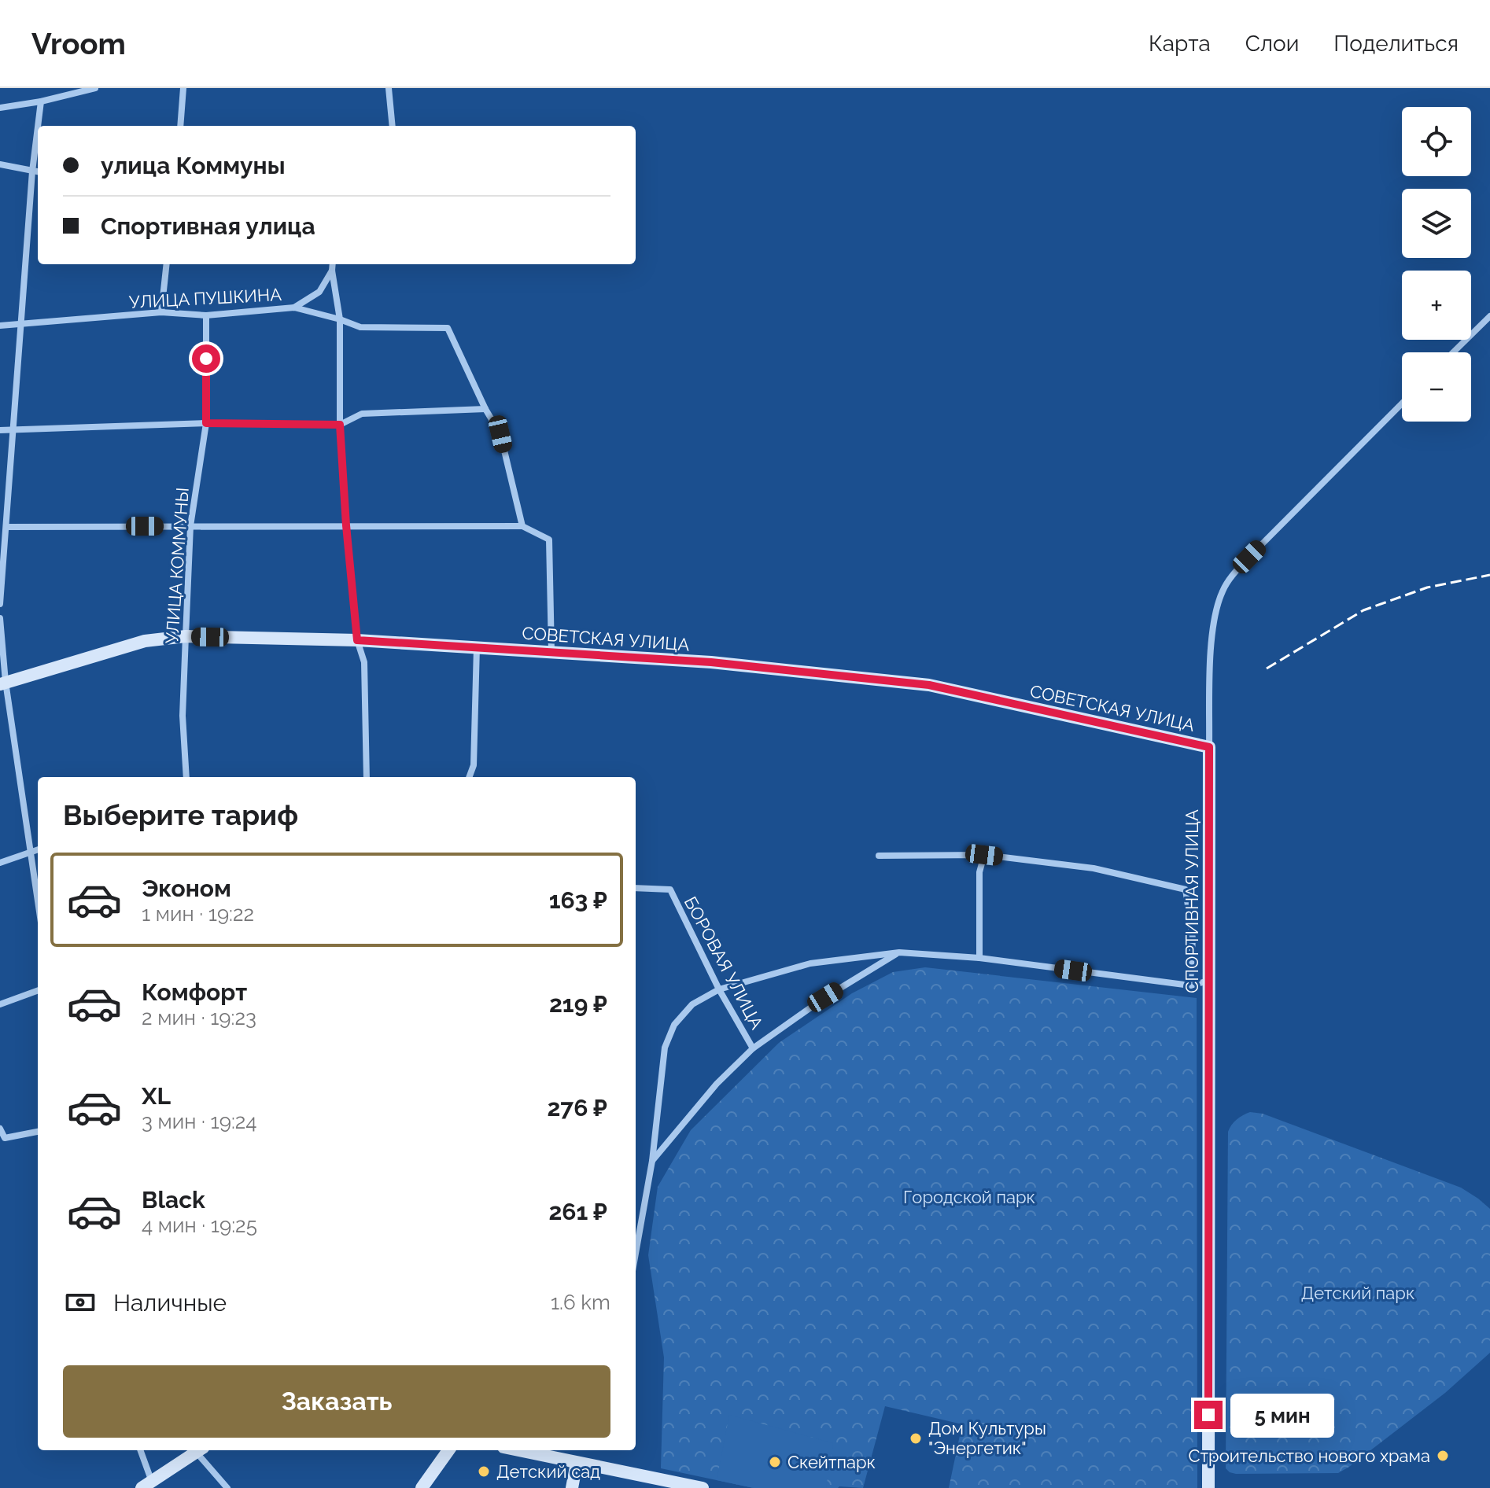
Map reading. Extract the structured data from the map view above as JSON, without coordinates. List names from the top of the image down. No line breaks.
{"streets":{"street":["УЛИЦА ПУШКИНА","УЛИЦА КОММУНЫ","СОВЕТСКАЯ УЛИЦА","СПОРТИВНАЯ УЛИЦА","БОРОВАЯ УЛИЦА"]},"crossings":[["УЛИЦА ПУШКИНА","УЛИЦА КОММУНЫ"],["УЛИЦА КОММУНЫ","СОВЕТСКАЯ УЛИЦА"],["СОВЕТСКАЯ УЛИЦА","СПОРТИВНАЯ УЛИЦА"]],"parks":["Городской парк","Детский парк"],"places":["Дом Культуры \"Энергетик\"","Строительство нового храма","Скейтпарк","Детский сад"],"page":{"header":"Vroom","nav":["Карта","Слои","Поделиться"],"map_buttons":["+","−"],"banner":["улица Коммуны","Спортивная улица"],"heading":"Выберите тариф","list":[{"name":"Эконом","note":"1 мин · 19:22","value":"163 ₽"},{"name":"Комфорт","note":"2 мин · 19:23","value":"219 ₽"},{"name":"XL","note":"3 мин · 19:24","value":"276 ₽"},{"name":"Black","note":"4 мин · 19:25","value":"261 ₽"}],"pay":["Наличные","1.6 km"],"buttons":"Заказать","bubble":"5 мин"}}
